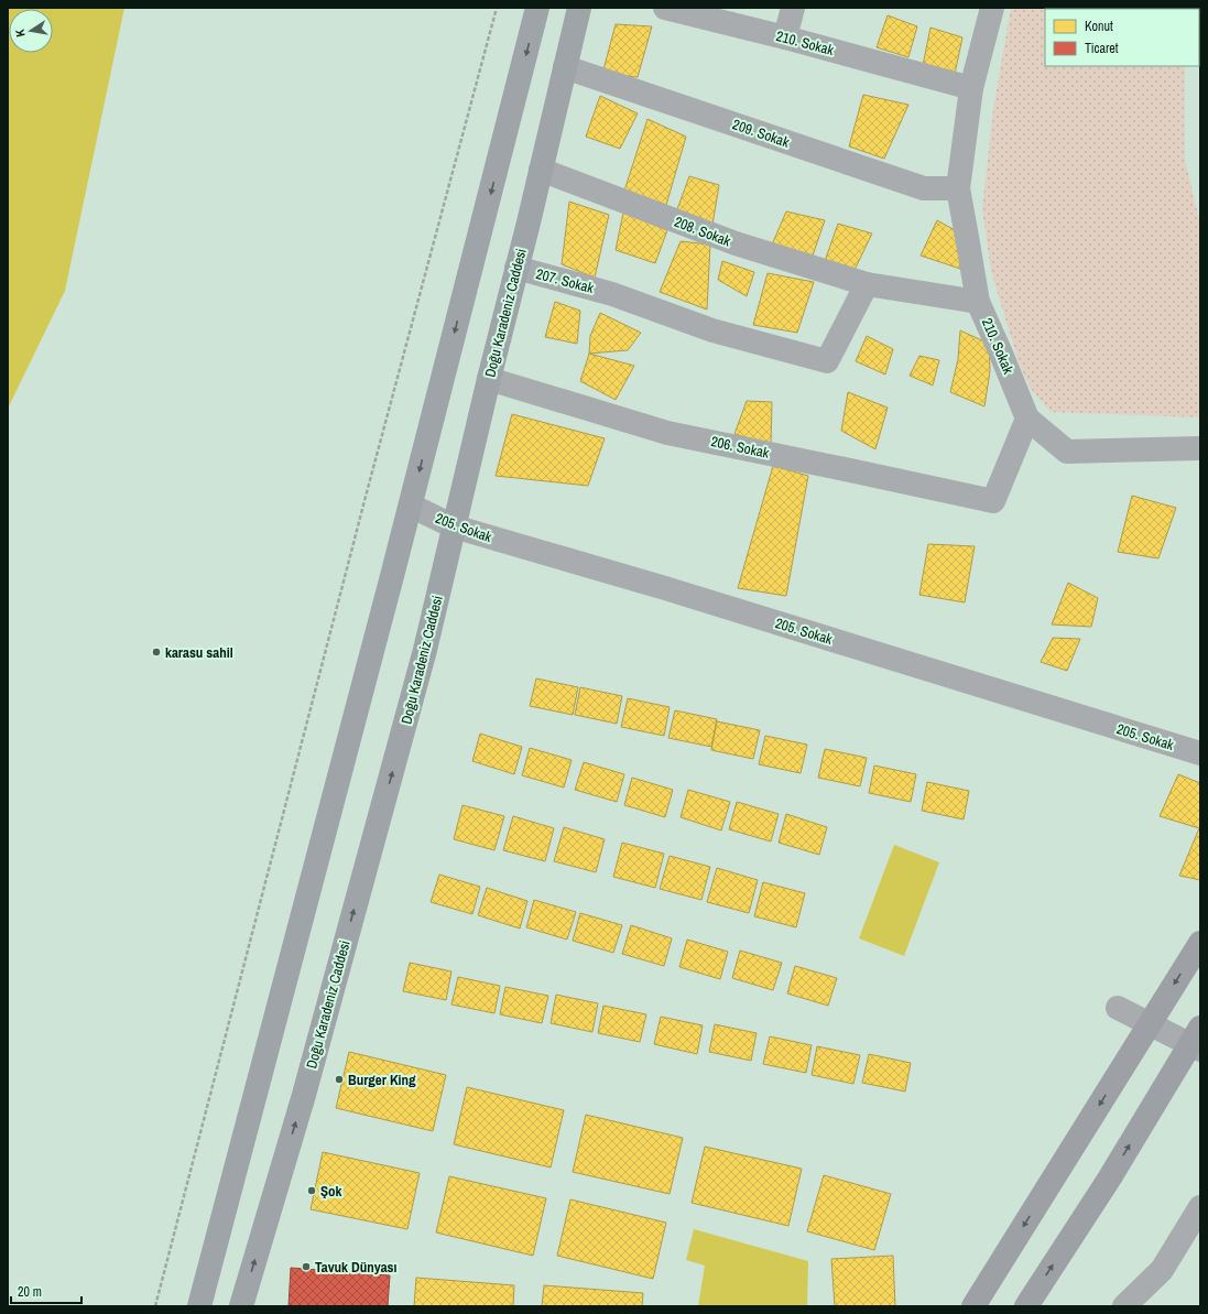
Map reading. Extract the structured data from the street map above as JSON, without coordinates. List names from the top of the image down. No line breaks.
{"streets":{"main road":["Doğu Karadeniz Caddesi"],"street":["210. Sokak","209. Sokak","208. Sokak","207. Sokak","206. Sokak","205. Sokak"]},"crossings":[["210. Sokak","209. Sokak"],["210. Sokak","208. Sokak"],["210. Sokak","206. Sokak"],["209. Sokak","Doğu Karadeniz Caddesi"],["208. Sokak","207. Sokak"],["208. Sokak","Doğu Karadeniz Caddesi"],["207. Sokak","Doğu Karadeniz Caddesi"],["Doğu Karadeniz Caddesi","206. Sokak"],["Doğu Karadeniz Caddesi","205. Sokak"]],"places":["karasu sahil","Burger King","Şok","Tavuk Dünyası"],"legend":["Konut","Ticaret"],"scale_bar":"20 m","north":"left"}
